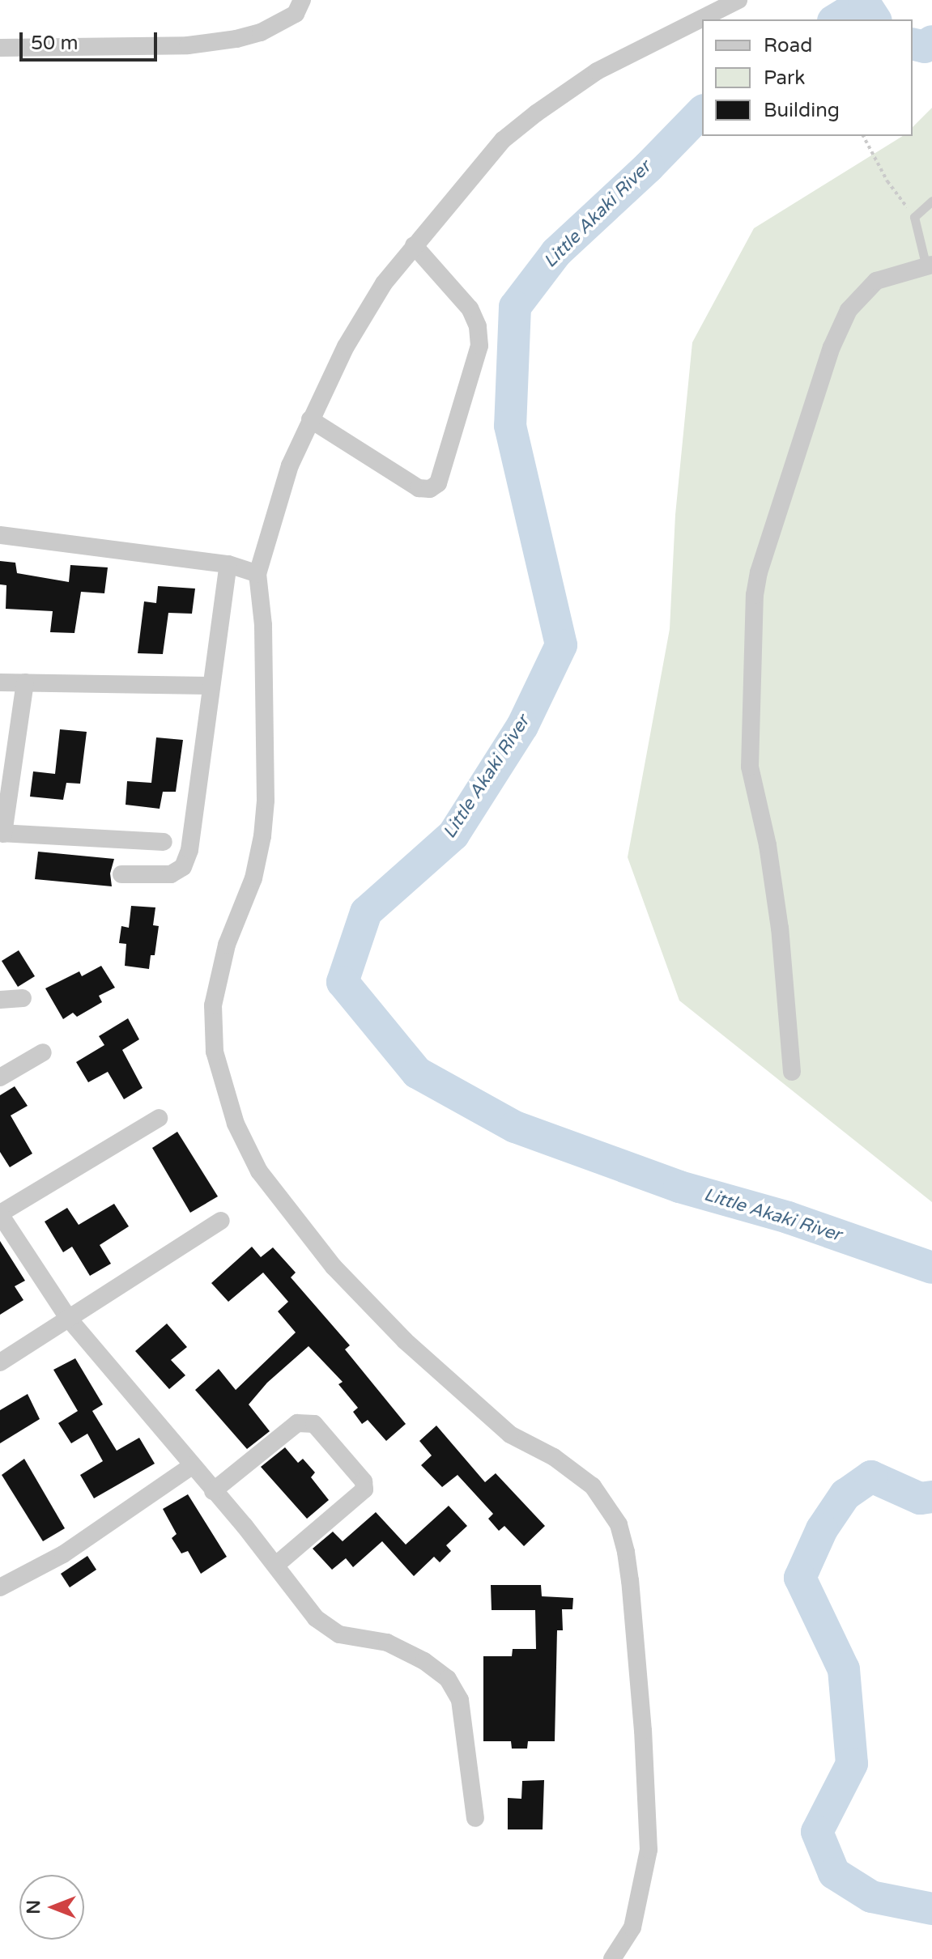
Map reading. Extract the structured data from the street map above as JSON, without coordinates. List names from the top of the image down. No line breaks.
{"water":["Little Akaki River"],"legend":["Road","Park","Building"],"scale_bar":"50 m","north":"left"}
